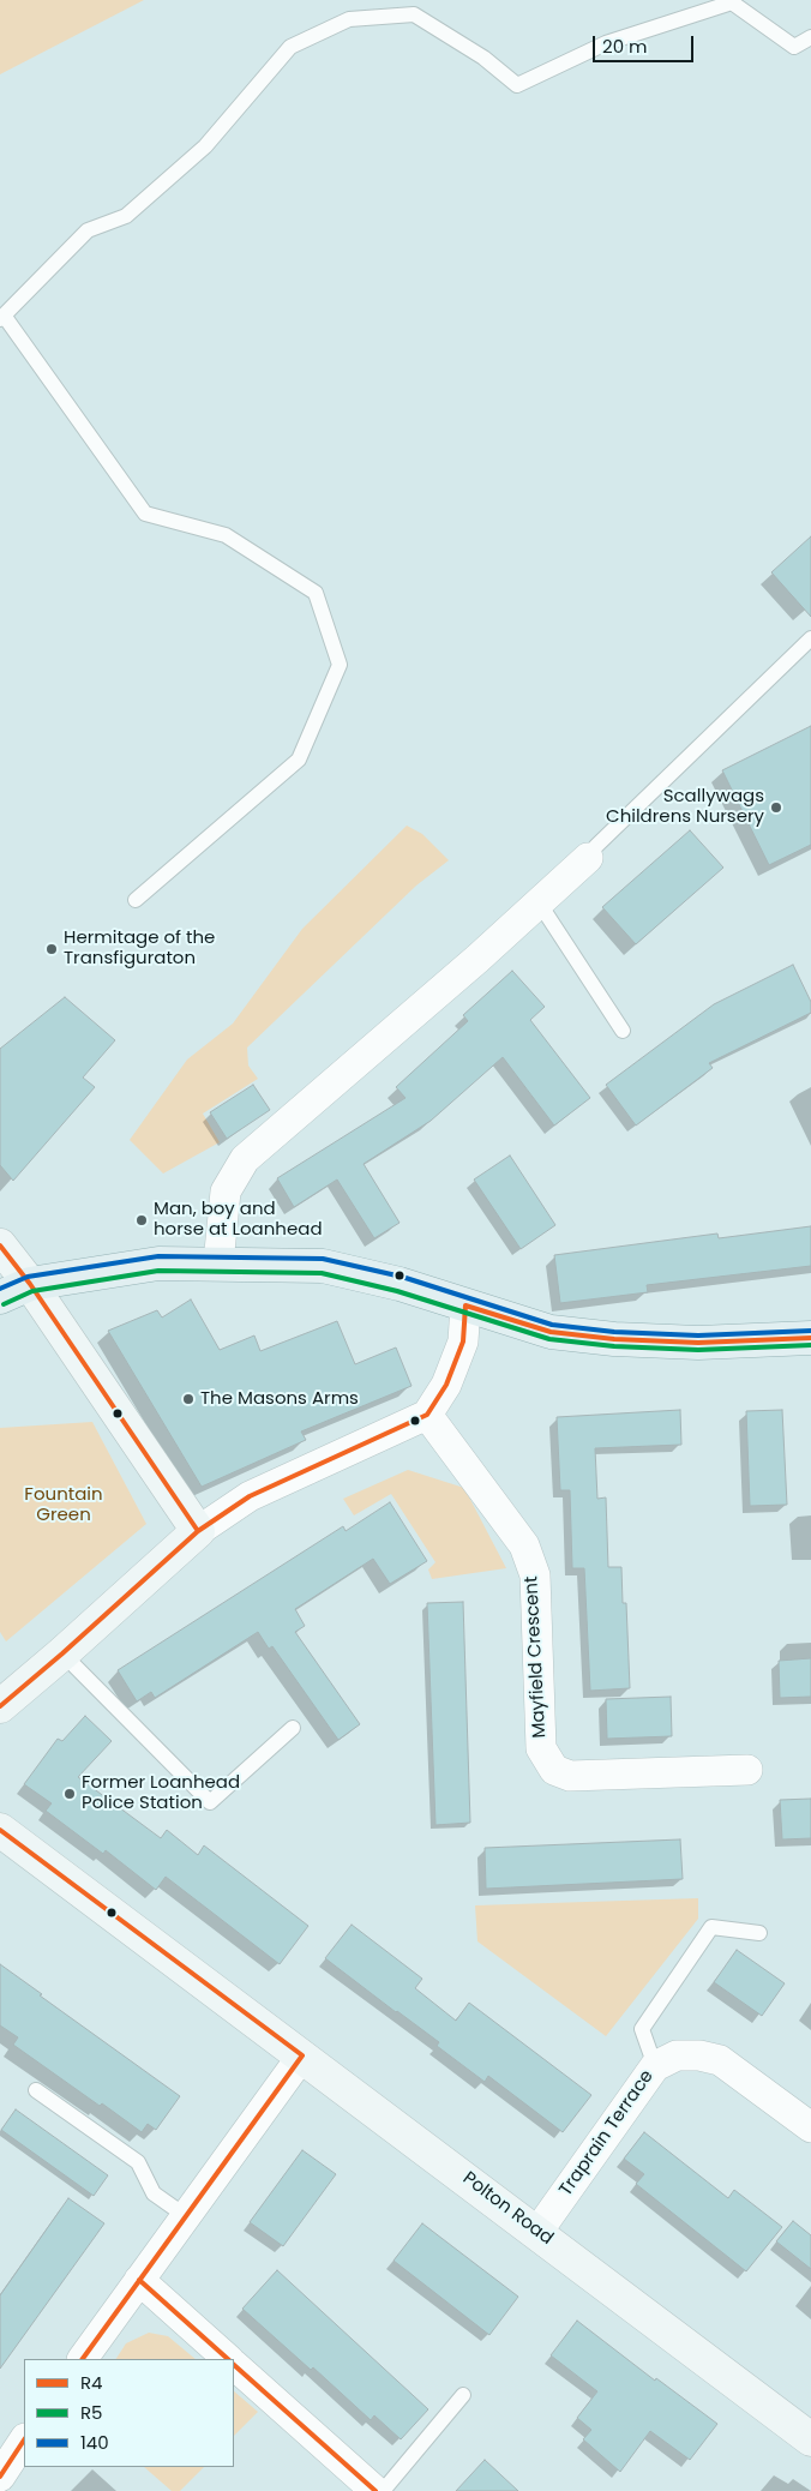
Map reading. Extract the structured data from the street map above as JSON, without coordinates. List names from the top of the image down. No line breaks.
{"streets":{"street":["Mayfield Crescent","Traprain Terrace","Polton Road"]},"crossings":[["Traprain Terrace","Polton Road"]],"parks":["Fountain Green"],"places":["Scallywags Childrens Nursery","Hermitage of the Transfiguraton","Man, boy and horse at Loanhead","The Masons Arms","Former Loanhead Police Station"],"lines":["transit line R4","transit line 140","transit line R5"],"legend":["R4","R5","140"],"scale_bar":"20 m"}
